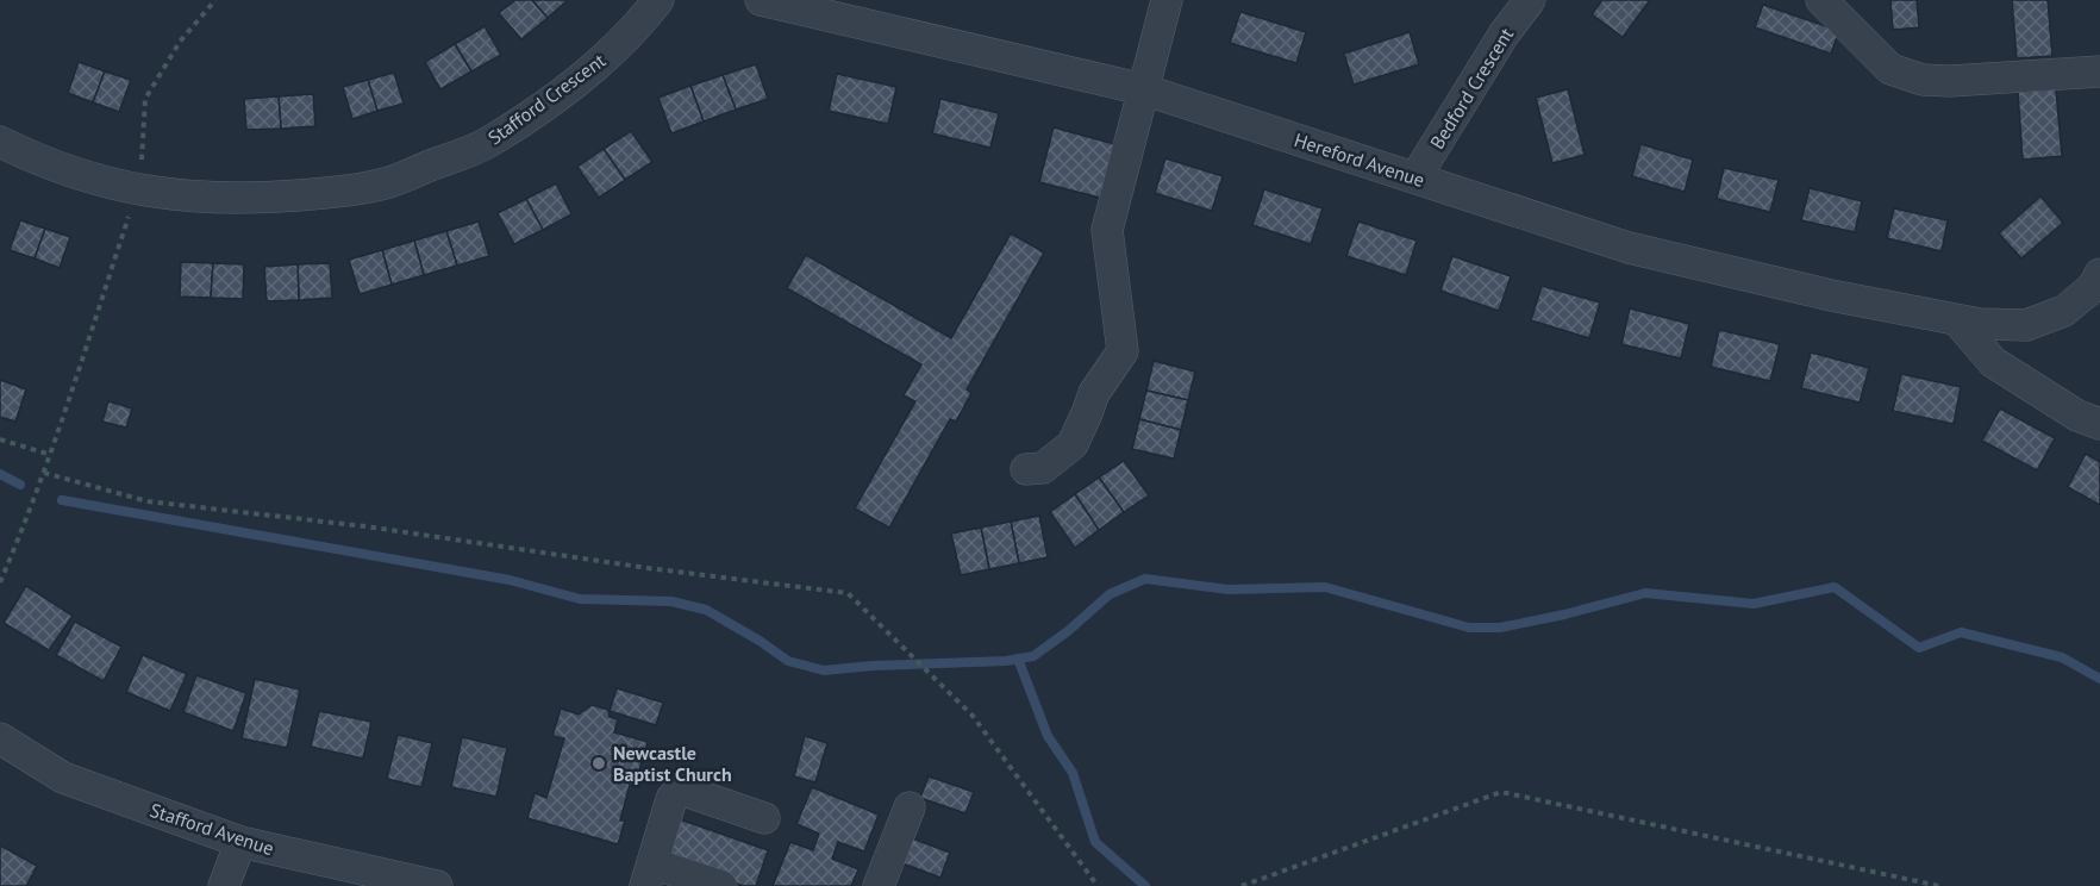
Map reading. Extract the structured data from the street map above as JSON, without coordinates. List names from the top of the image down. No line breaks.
{"streets":{"street":["Bedford Crescent","Stafford Crescent","Hereford Avenue","Stafford Avenue"]},"crossings":[["Bedford Crescent","Hereford Avenue"]],"places":["Newcastle Baptist Church"]}
